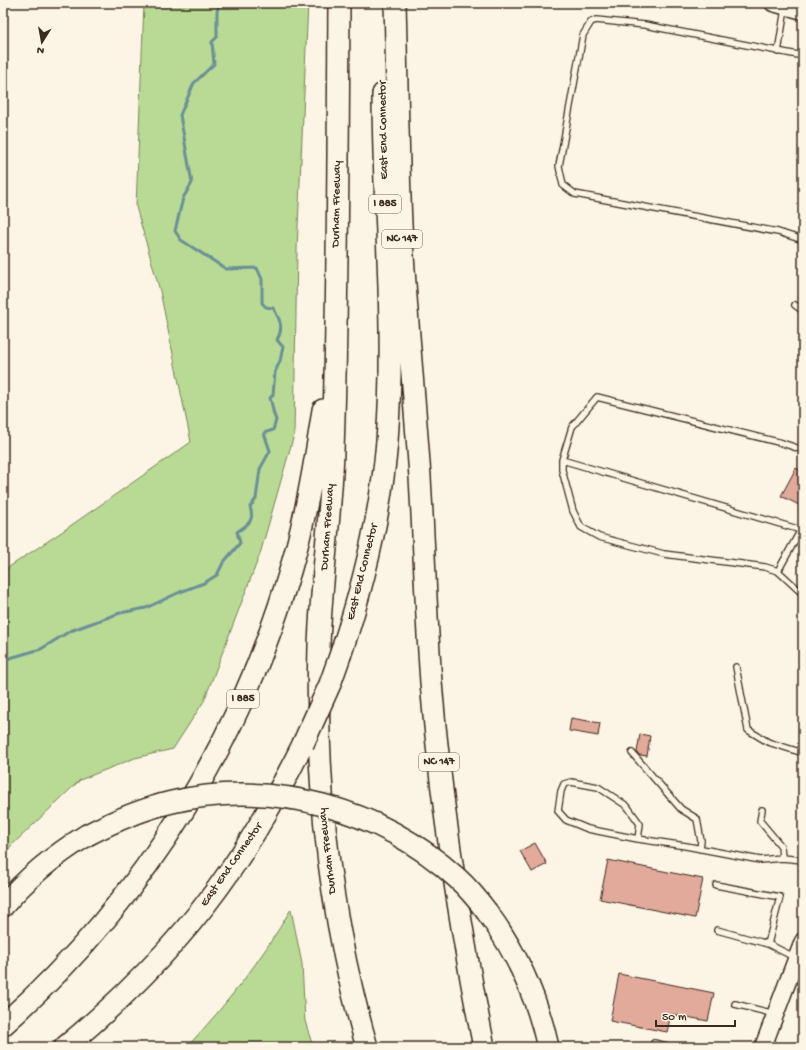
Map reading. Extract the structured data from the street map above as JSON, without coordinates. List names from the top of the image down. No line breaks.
{"streets":{"highway":["East End Connector","Durham Freeway","I 885","NC 147"]},"crossings":[["Durham Freeway","I 885"]],"scale_bar":"50 m","north":"bottom"}
